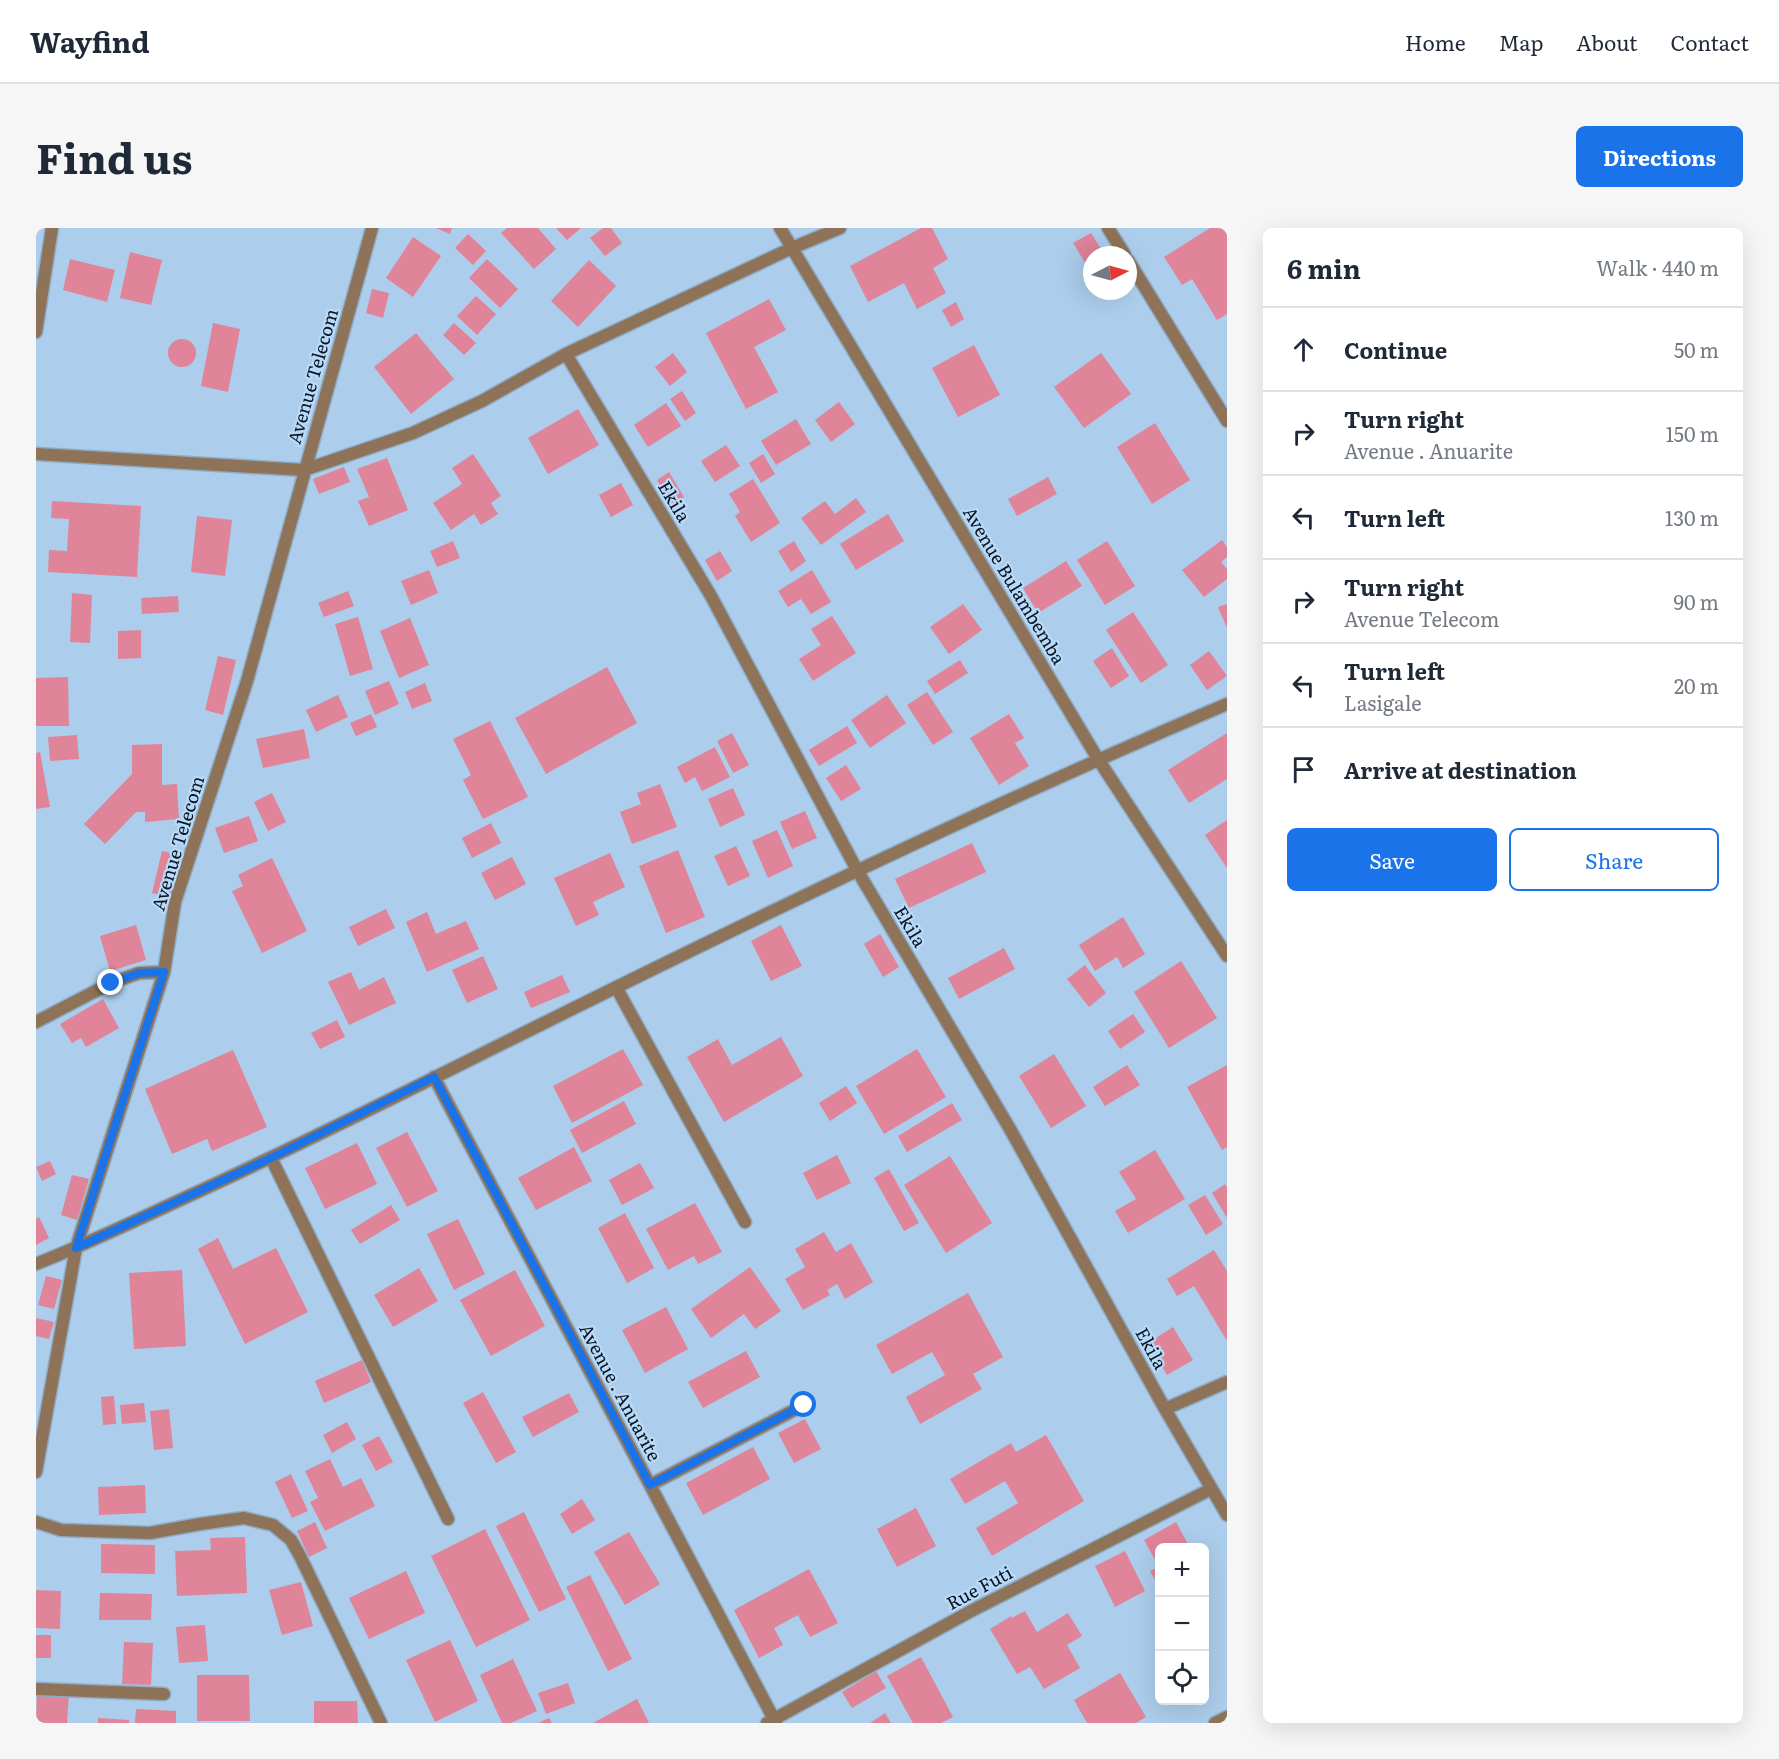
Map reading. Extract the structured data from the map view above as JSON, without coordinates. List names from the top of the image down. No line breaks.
{"streets":{"street":["Avenue Telecom","Ekila","Avenue Bulambemba","Avenue . Anuarite","Rue Futi"]},"crossings":[["Ekila","Rue Futi"],["Avenue . Anuarite","Rue Futi"]],"north":"right","page":{"header":"Wayfind","nav":["Home","Map","About","Contact"],"title":"Find us","buttons":["Directions",["Save","Share"]],"heading":["6 min","Walk · 440 m"],"list":[["Continue","50 m"],["Turn right","Avenue . Anuarite","150 m"],["Turn left","130 m"],["Turn right","Avenue Telecom","90 m"],["Turn left","Lasigale","20 m"],"Arrive at destination"],"map_buttons":["+","−"]}}
